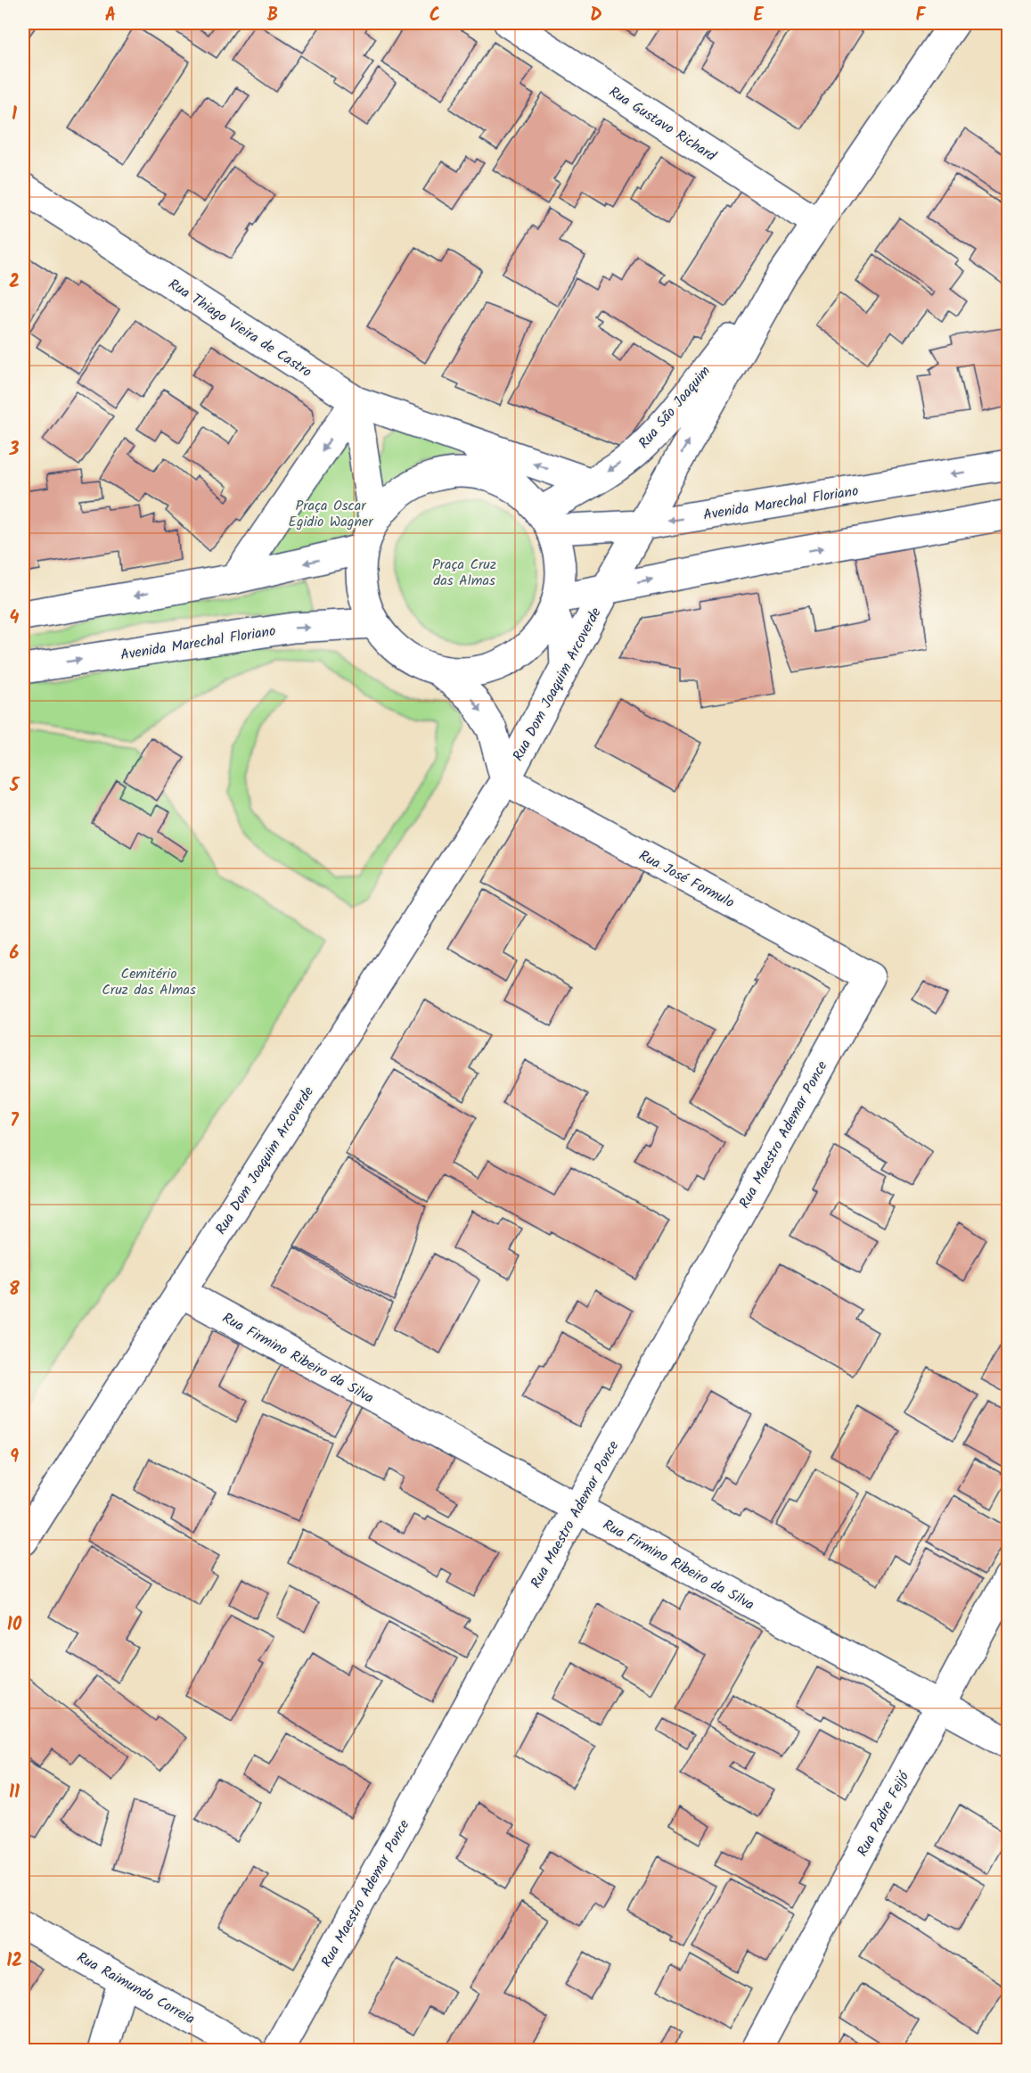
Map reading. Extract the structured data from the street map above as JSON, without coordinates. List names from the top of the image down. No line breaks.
{"streets":{"street":["Rua Gustavo Richard","Rua Thiago Vieira de Castro","Rua São Joaquim","Avenida Marechal Floriano","Rua Dom Joaquim Arcoverde","Rua José Formulo","Rua Maestro Ademar Ponce","Rua Firmino Ribeiro da Silva","Rua Padre Feijó","Rua Raimundo Correia"]},"crossings":[["Rua Gustavo Richard","Rua São Joaquim"],["Rua Thiago Vieira de Castro","Rua São Joaquim"],["Rua Thiago Vieira de Castro","Avenida Marechal Floriano"],["Rua São Joaquim","Avenida Marechal Floriano"],["Rua São Joaquim","Rua Dom Joaquim Arcoverde"],["Rua Dom Joaquim Arcoverde","Rua José Formulo"],["Rua Dom Joaquim Arcoverde","Rua Firmino Ribeiro da Silva"],["Rua José Formulo","Rua Maestro Ademar Ponce"],["Rua Maestro Ademar Ponce","Rua Firmino Ribeiro da Silva"],["Rua Firmino Ribeiro da Silva","Rua Padre Feijó"]],"parks":["Praça Oscar Egidio Wagner","Praça Cruz das Almas","Cemitério Cruz das Almas"],"grid":{"columns":["A","B","C","D","E","F"],"rows":["1","2","3","4","5","6","7","8","9","10","11","12"]}}
